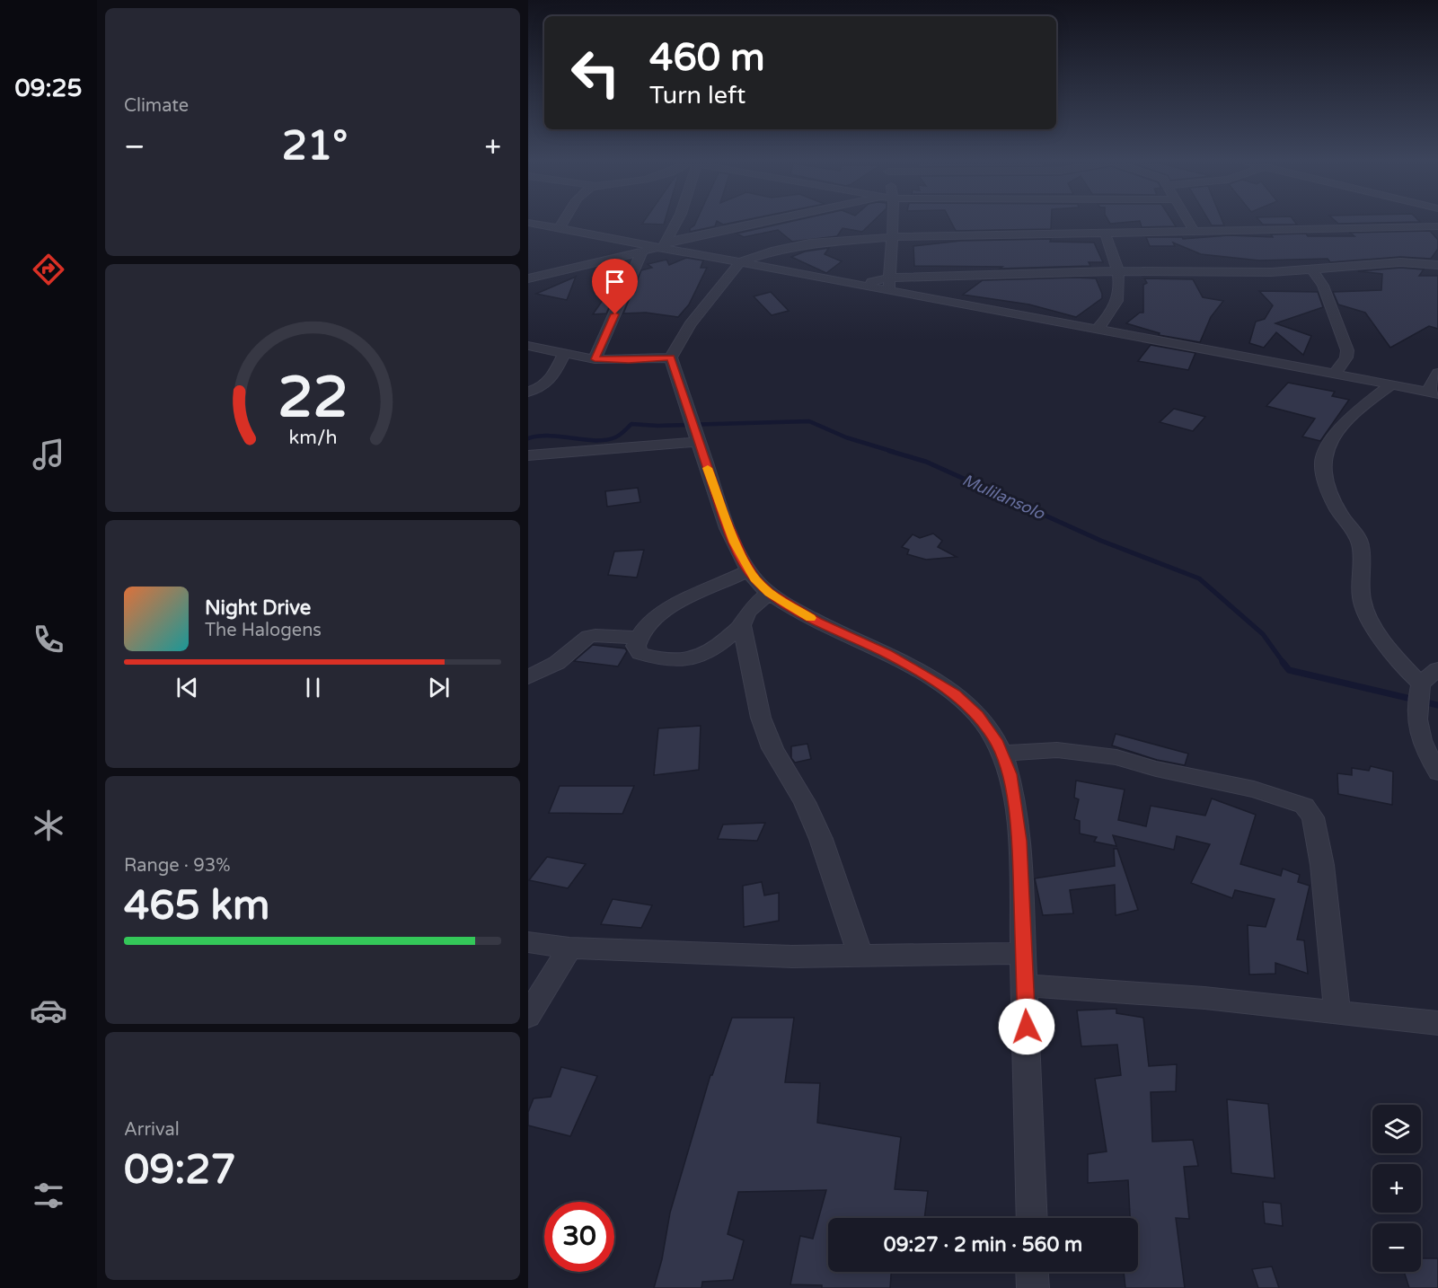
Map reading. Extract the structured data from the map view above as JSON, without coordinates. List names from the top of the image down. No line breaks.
{"water":["Mulilansolo"],"page":{"tabs":"09:25","tile":["Climate",["Range · 93%","465 km"],["Arrival","09:27"]],"turn":["460 m","Turn left"],"heat":["−","21°","+"],"song":["Night Drive","The Halogens"],"map_buttons":["+","−"],"limit":"30","trip":"09:27 · 2 min · 560 m","gauge":["22","km/h"]}}
